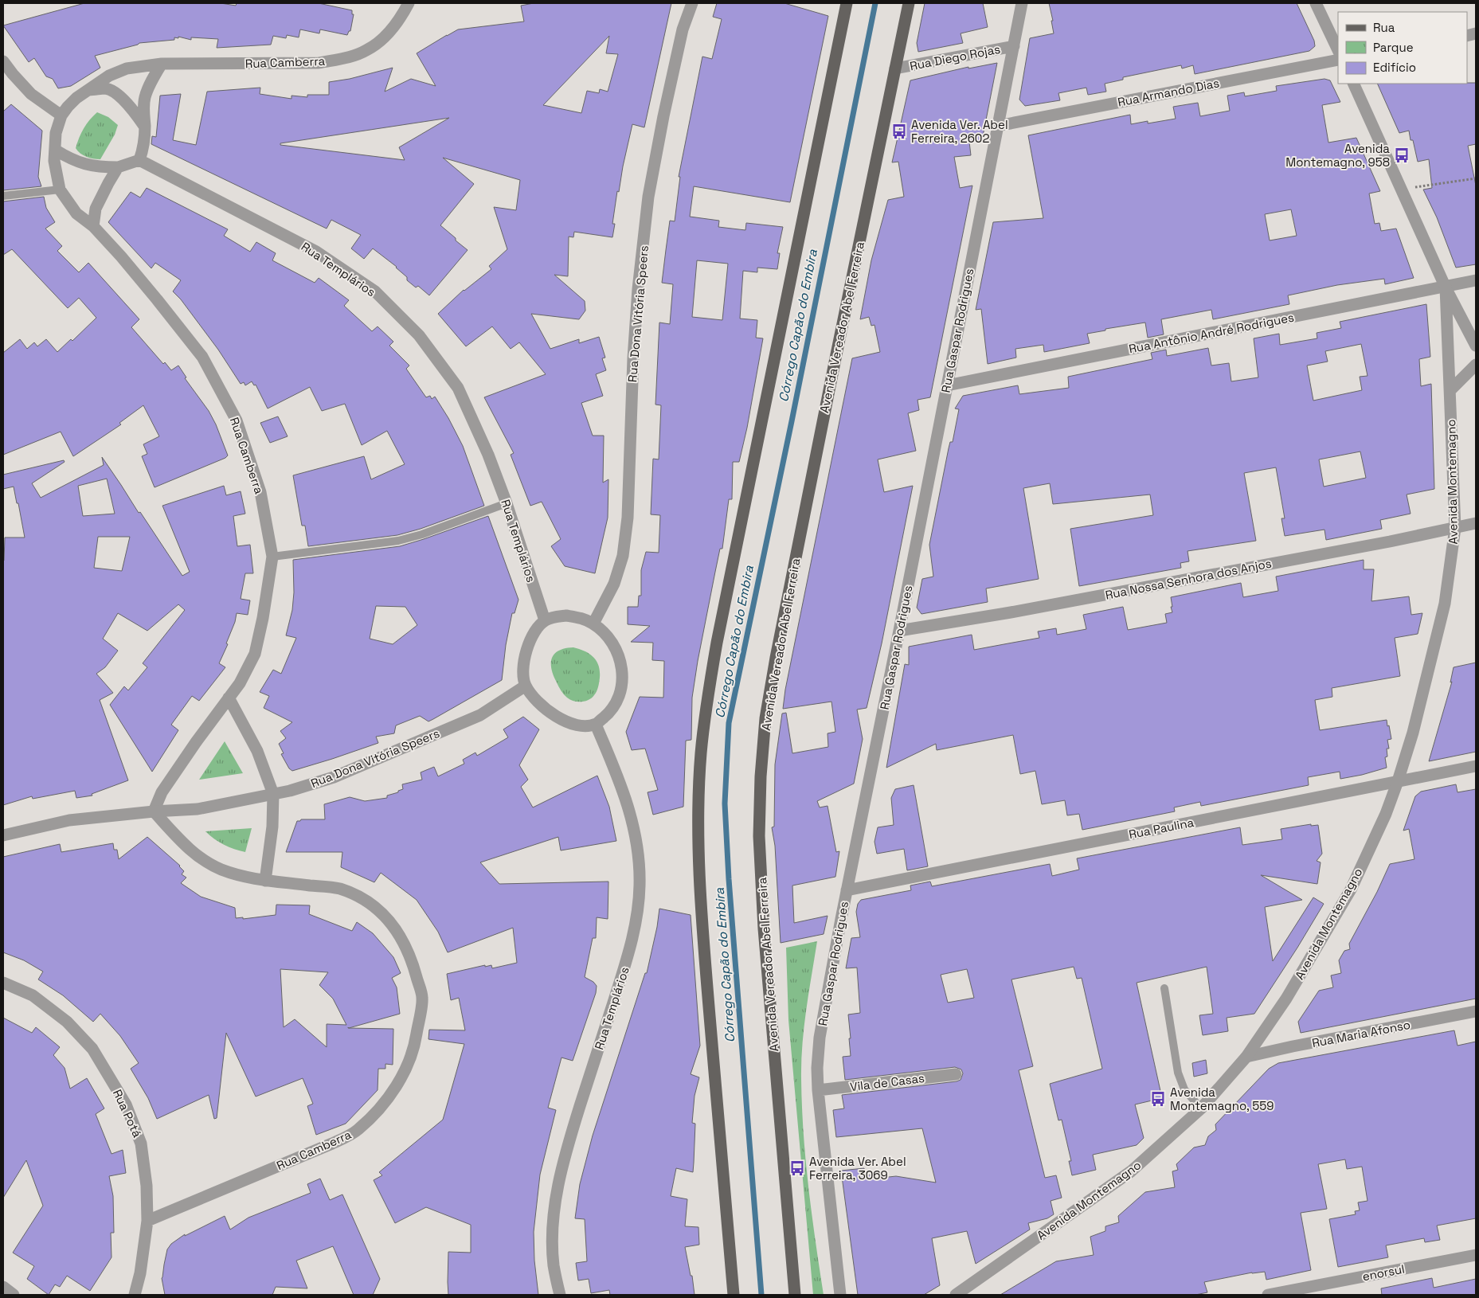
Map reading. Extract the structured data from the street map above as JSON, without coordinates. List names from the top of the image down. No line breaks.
{"streets":{"main road":["Avenida Vereador Abel Ferreira"],"street":["Rua Diego Rojas","Rua Camberra","Rua Armando Dias","Rua Templários","Rua Dona Vitória Speers","Rua Gaspar Rodrigues","Rua Antônio André Rodrigues","Avenida Montemagno","Rua Nossa Senhora dos Anjos","Rua Paulina","Rua Maria Afonso","Vila de Casas","Rua Potá","enorsul"]},"crossings":[["Rua Diego Rojas","Avenida Vereador Abel Ferreira"],["Rua Diego Rojas","Rua Gaspar Rodrigues"],["Rua Camberra","Rua Templários"],["Rua Camberra","Rua Dona Vitória Speers"],["Rua Camberra","Rua Potá"],["Rua Armando Dias","Rua Gaspar Rodrigues"],["Rua Templários","Rua Dona Vitória Speers"],["Rua Gaspar Rodrigues","Rua Antônio André Rodrigues"],["Rua Gaspar Rodrigues","Rua Nossa Senhora dos Anjos"],["Rua Gaspar Rodrigues","Rua Paulina"],["Rua Gaspar Rodrigues","Vila de Casas"],["Rua Antônio André Rodrigues","Avenida Montemagno"],["Avenida Montemagno","Rua Nossa Senhora dos Anjos"],["Avenida Montemagno","Rua Paulina"],["Avenida Montemagno","Rua Maria Afonso"]],"water":["Córrego Capão do Embira"],"places":{"bus stop":["Avenida Ver. Abel Ferreira, 2602","Avenida Montemagno, 958","Avenida Montemagno, 559","Avenida Ver. Abel Ferreira, 3069"]},"legend":["Rua","Parque","Edifício"]}
